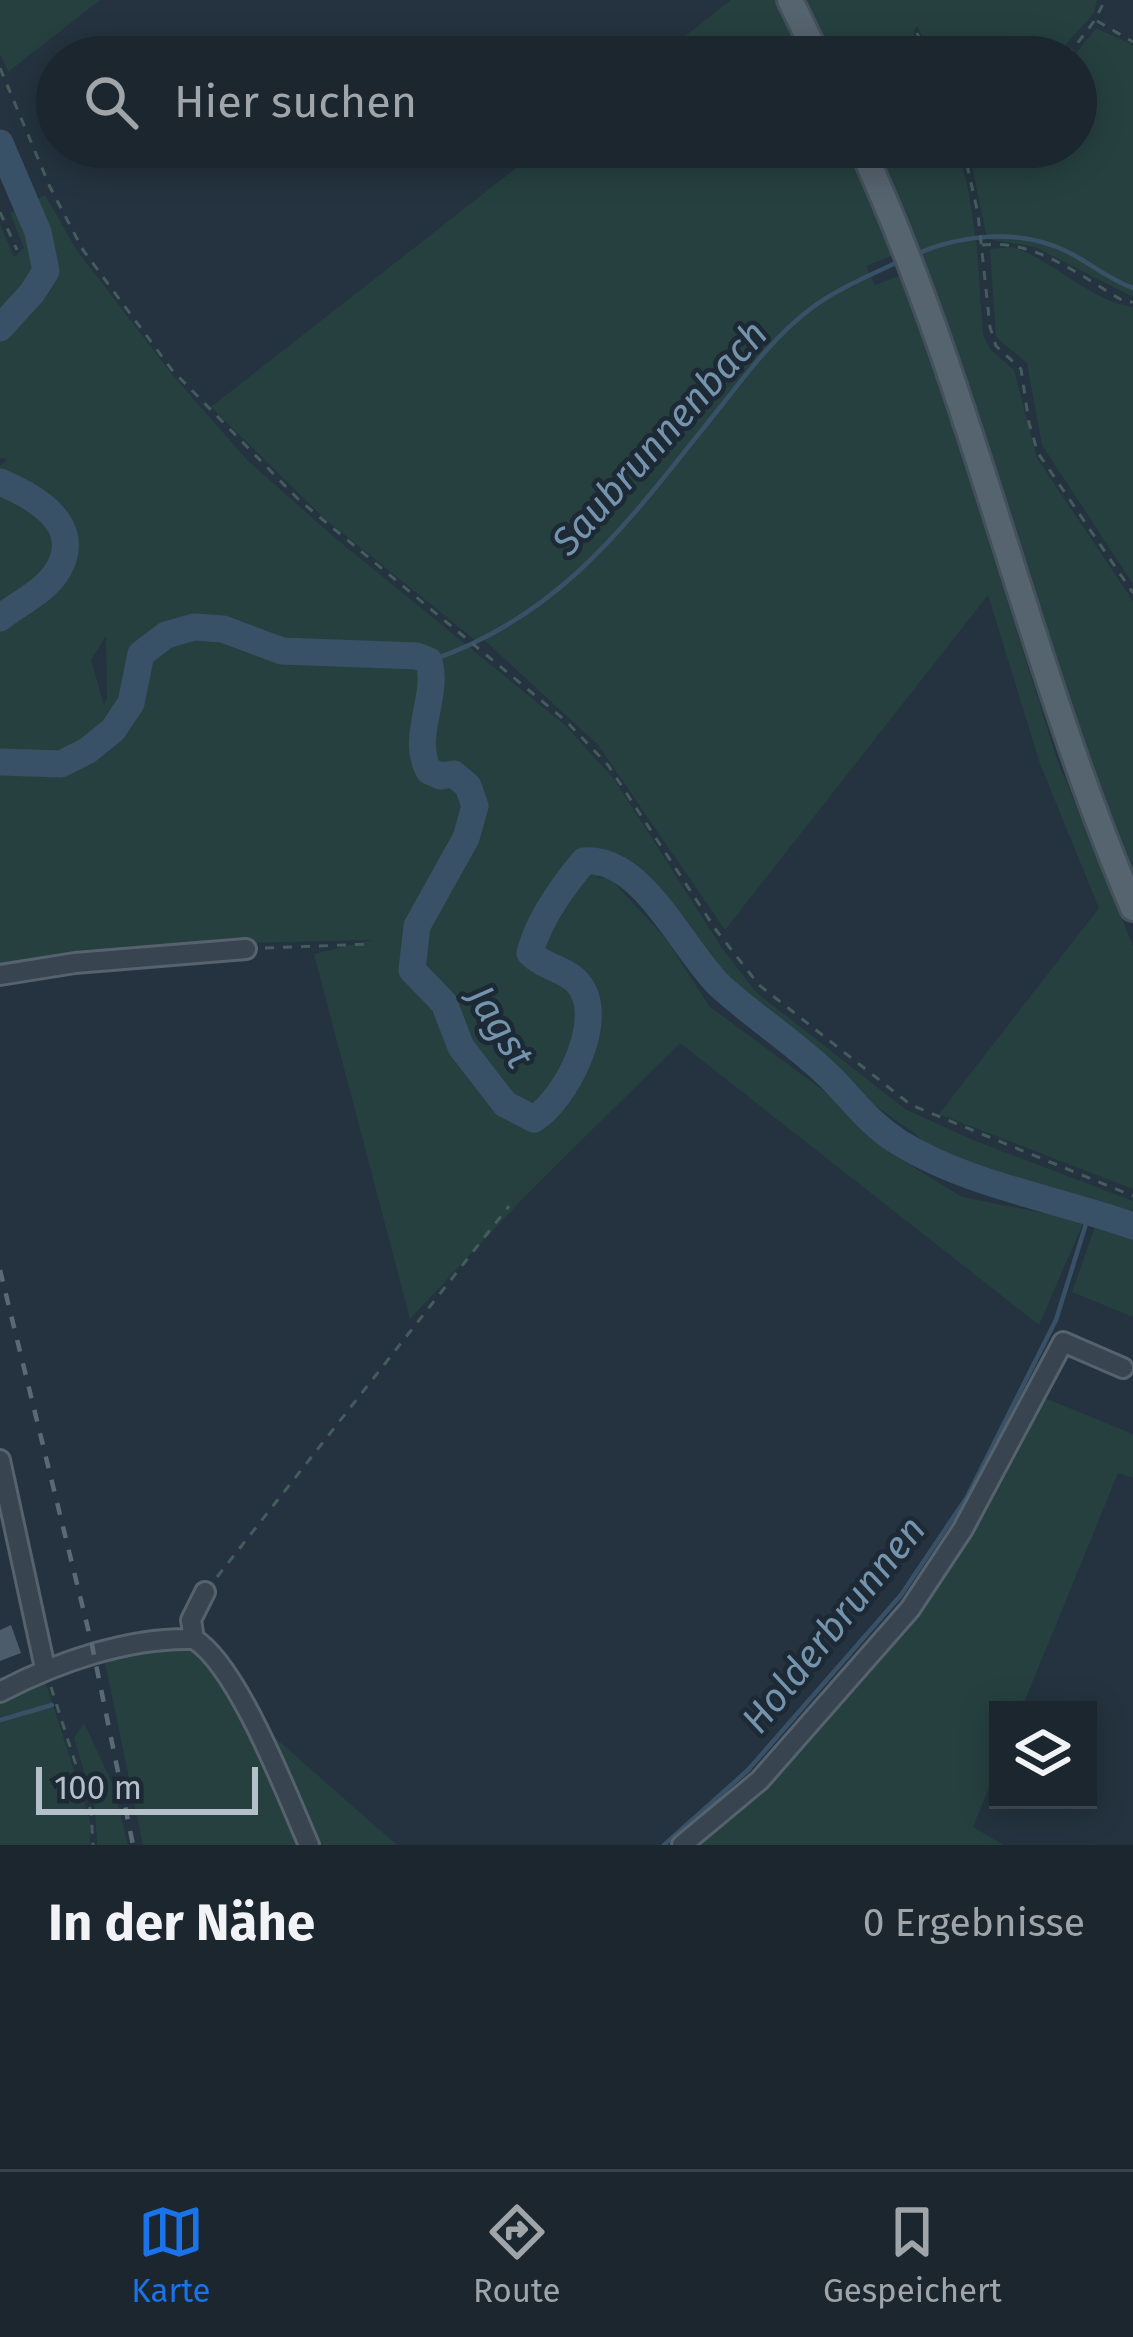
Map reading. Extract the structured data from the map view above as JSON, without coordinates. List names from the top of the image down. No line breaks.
{"water":["Saubrunnenbach","Jagst","Holderbrunnen"],"scale_bar":"100 m","page":{"search":"Hier suchen","scale":"100 m","heading":["In der Nähe","0 Ergebnisse"],"nav":["Karte","Route","Gespeichert"]}}
